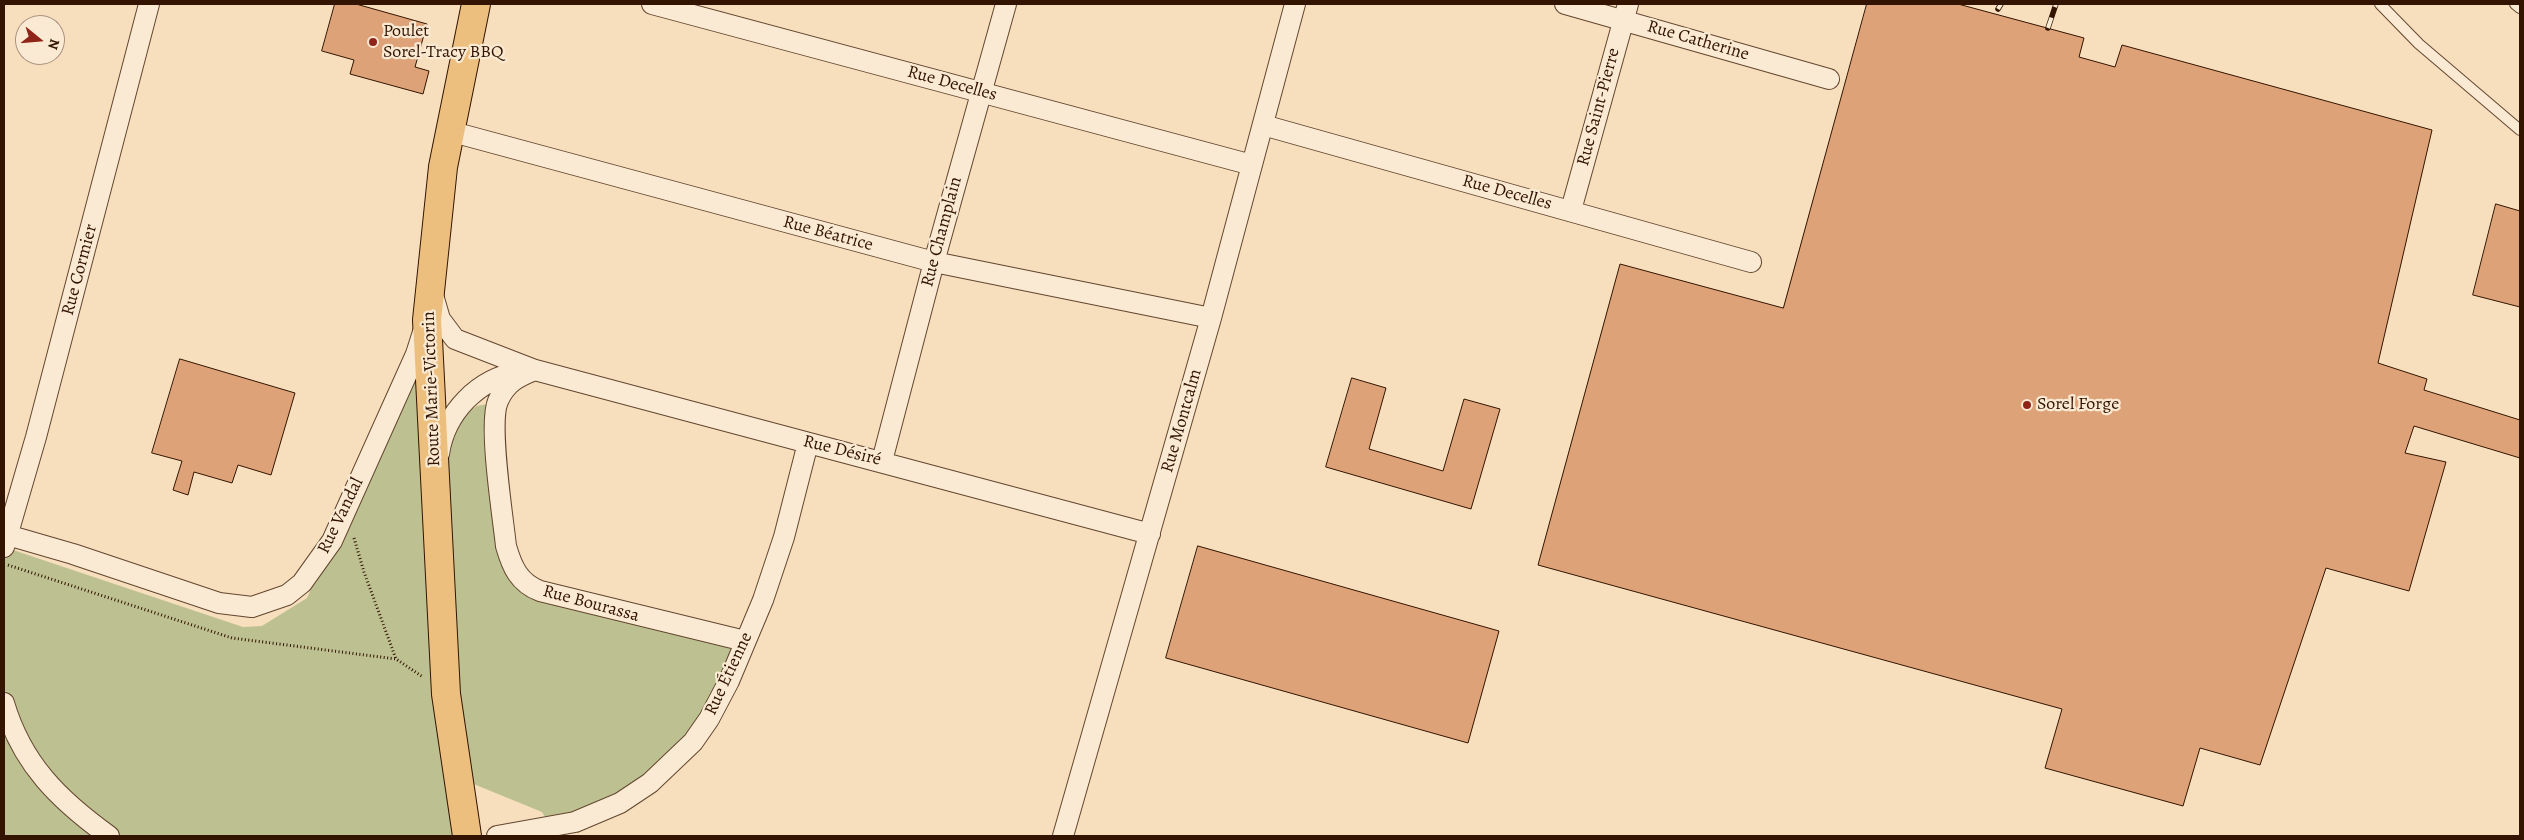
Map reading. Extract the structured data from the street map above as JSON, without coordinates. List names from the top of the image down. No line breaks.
{"streets":{"main road":["Route Marie-Victorin"],"street":["Rue Catherine","Rue Decelles","Rue Saint-Pierre","Rue Champlain","Rue Béatrice","Rue Cormier","Rue Montcalm","Rue Désiré","Rue Vandal","Rue Bourassa","Rue Étienne"]},"crossings":[["Rue Catherine","Rue Saint-Pierre"],["Rue Decelles","Rue Saint-Pierre"],["Rue Decelles","Rue Champlain"],["Rue Decelles","Rue Montcalm"],["Rue Champlain","Rue Béatrice"],["Rue Champlain","Rue Désiré"],["Rue Béatrice","Route Marie-Victorin"],["Rue Béatrice","Rue Montcalm"],["Rue Cormier","Rue Vandal"],["Route Marie-Victorin","Rue Désiré"],["Route Marie-Victorin","Rue Vandal"],["Rue Montcalm","Rue Désiré"],["Rue Désiré","Rue Bourassa"],["Rue Désiré","Rue Étienne"],["Rue Bourassa","Rue Étienne"]],"places":["Poulet Sorel-Tracy BBQ","Sorel Forge"],"north":"right"}
